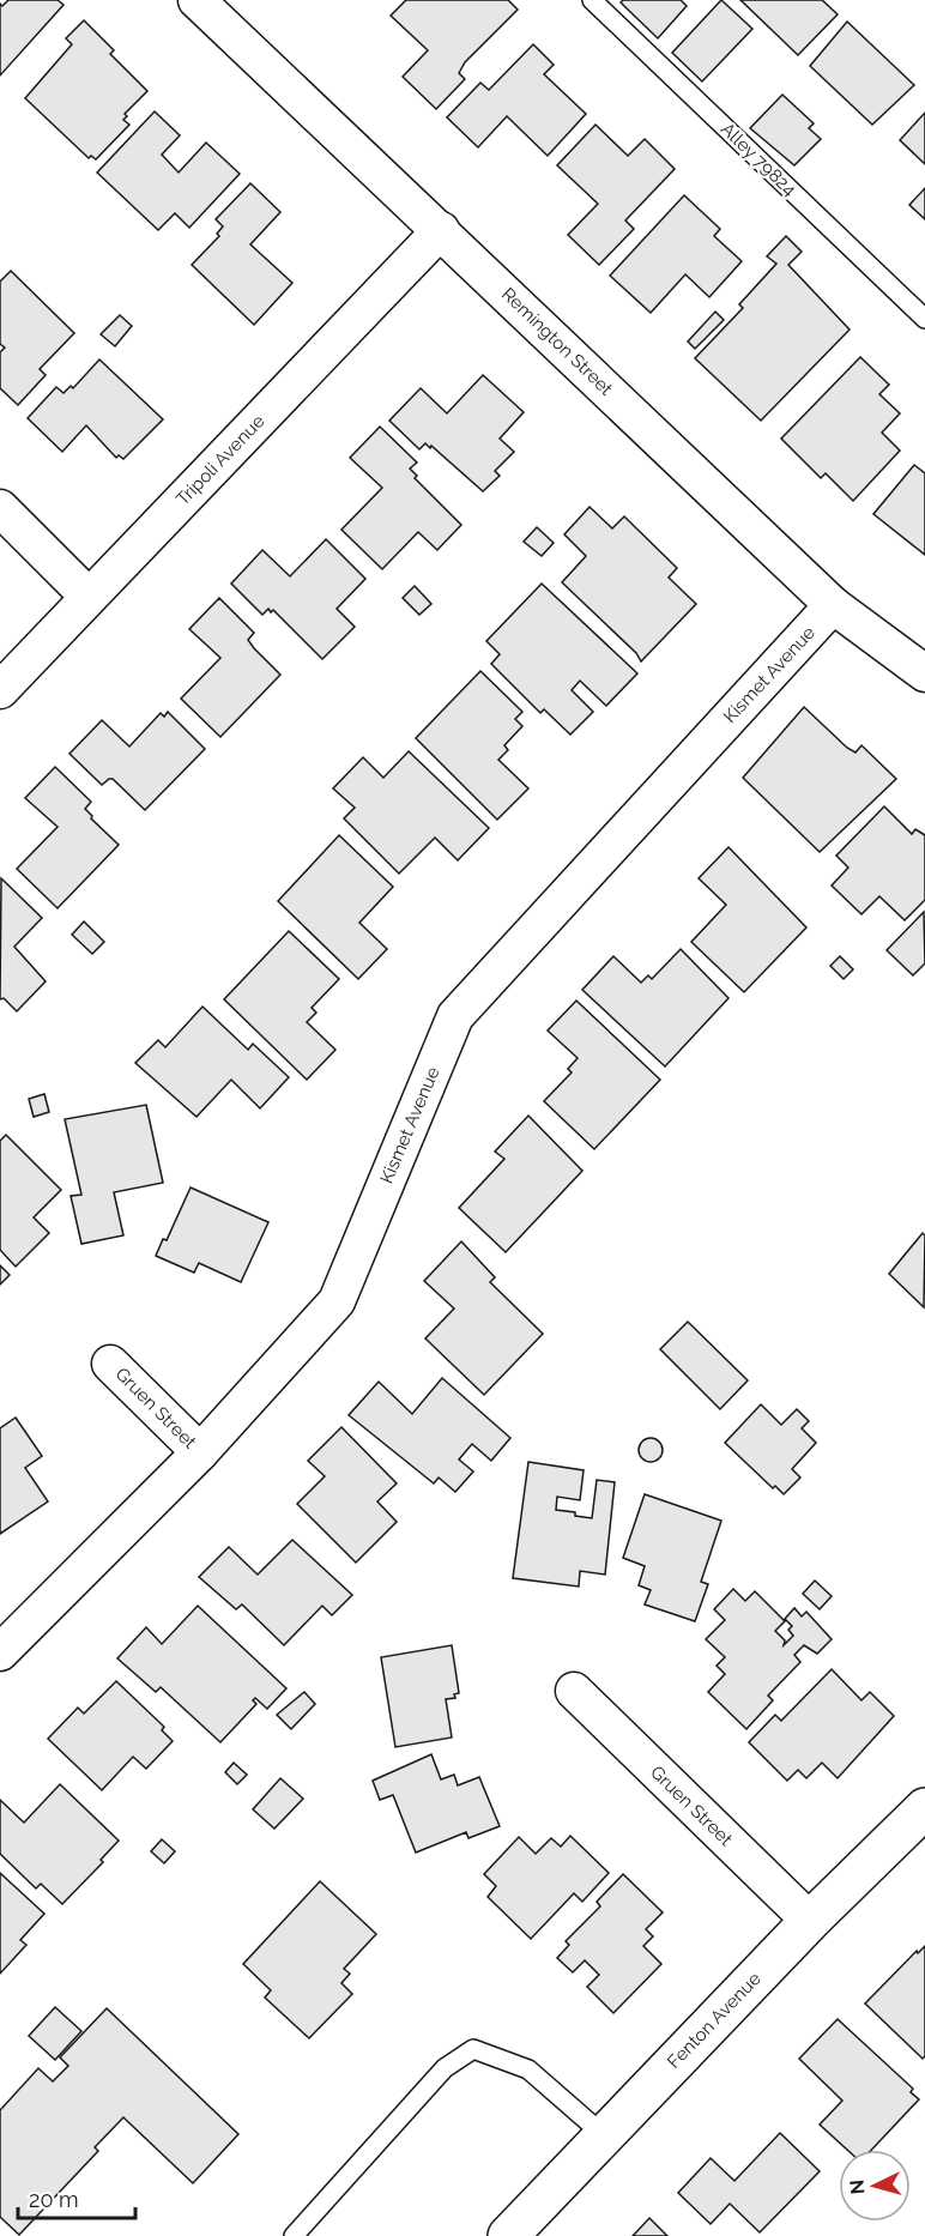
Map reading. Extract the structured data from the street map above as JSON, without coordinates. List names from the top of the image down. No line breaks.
{"streets":{"street":["Remington Street","Tripoli Avenue","Kismet Avenue","Gruen Street","Fenton Avenue"],"lane":["Alley 79824"]},"crossings":[["Remington Street","Tripoli Avenue"],["Remington Street","Kismet Avenue"],["Kismet Avenue","Gruen Street"],["Gruen Street","Fenton Avenue"]],"scale_bar":"20 m","north":"left"}
